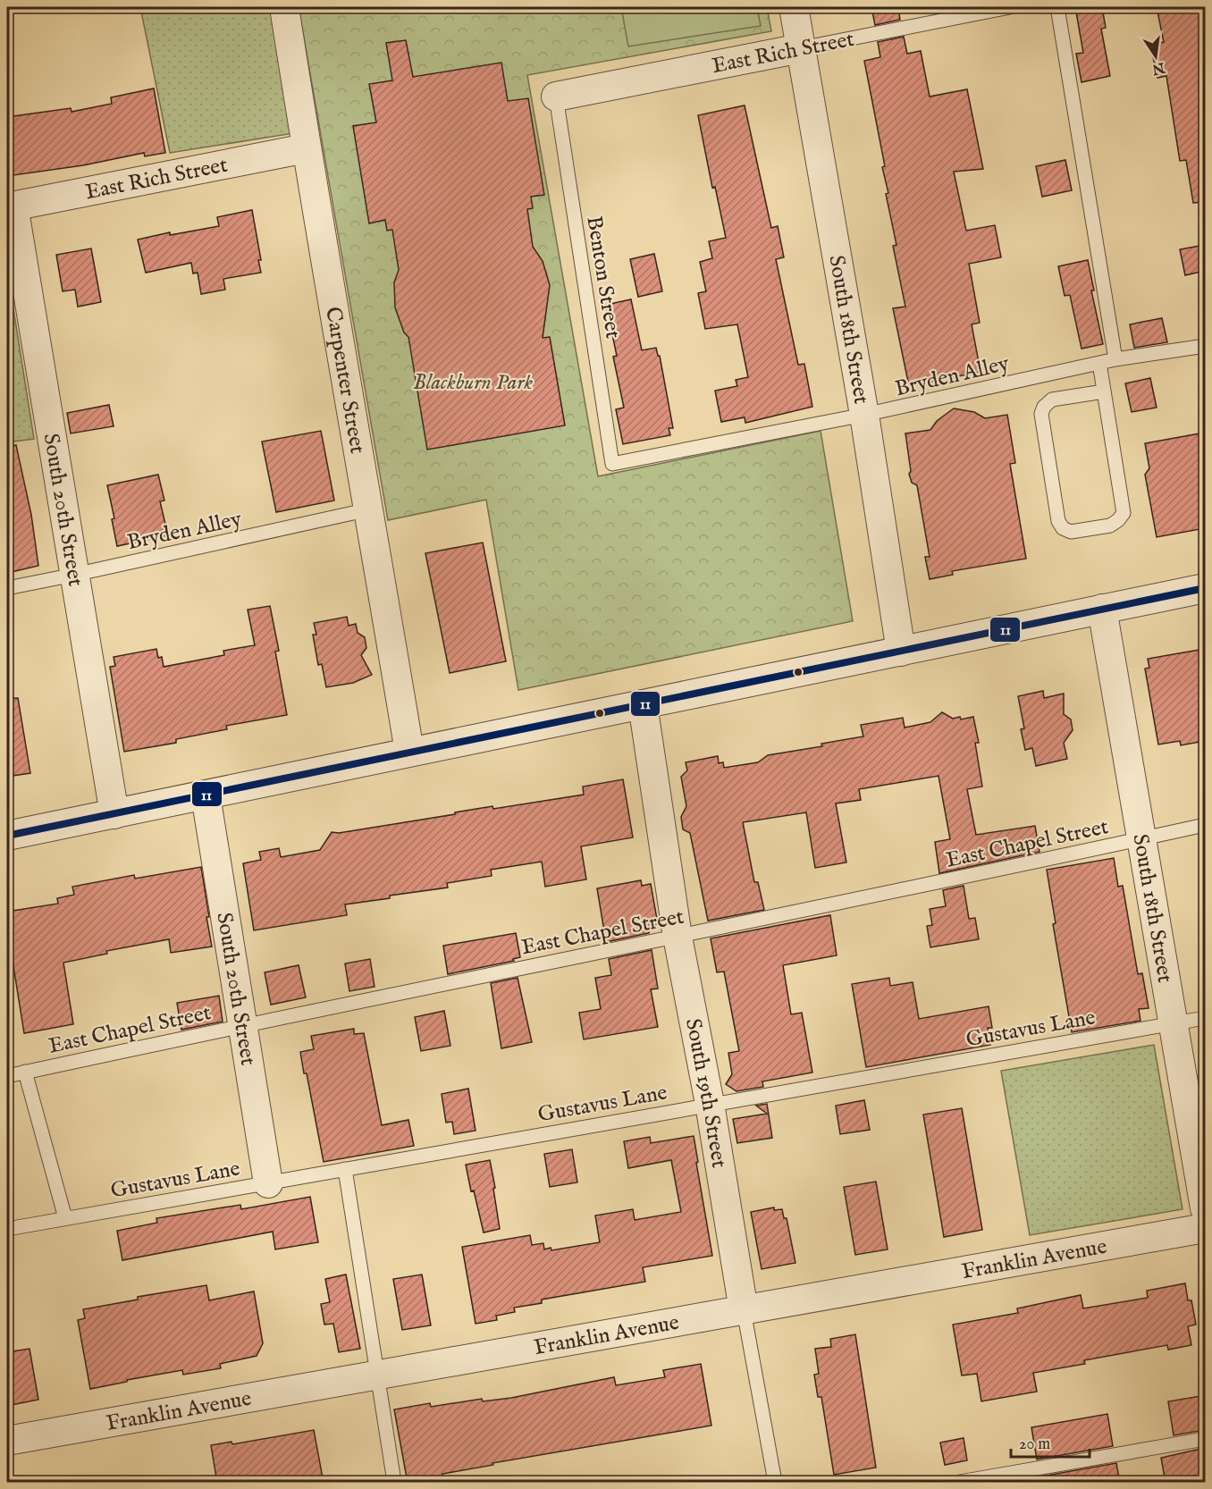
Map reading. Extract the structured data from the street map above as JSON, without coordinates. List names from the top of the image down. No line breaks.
{"streets":{"street":["East Rich Street","South 18th Street","Carpenter Street","South 20th Street","South 19th Street","Franklin Avenue"],"lane":["Benton Street","Bryden Alley","East Chapel Street","Gustavus Lane"]},"crossings":[["East Rich Street","Benton Street"],["East Rich Street","South 18th Street"],["East Rich Street","Carpenter Street"],["East Rich Street","South 20th Street"],["Benton Street","Bryden Alley"],["South 18th Street","Bryden Alley"],["South 18th Street","East Chapel Street"],["South 18th Street","Gustavus Lane"],["Bryden Alley","Carpenter Street"],["Bryden Alley","South 20th Street"],["South 20th Street","East Chapel Street"],["South 20th Street","Gustavus Lane"],["East Chapel Street","South 19th Street"],["Gustavus Lane","South 19th Street"],["South 19th Street","Franklin Avenue"]],"parks":["Blackburn Park"],"lines":["transit line 11"],"scale_bar":"20 m","north":"bottom"}
